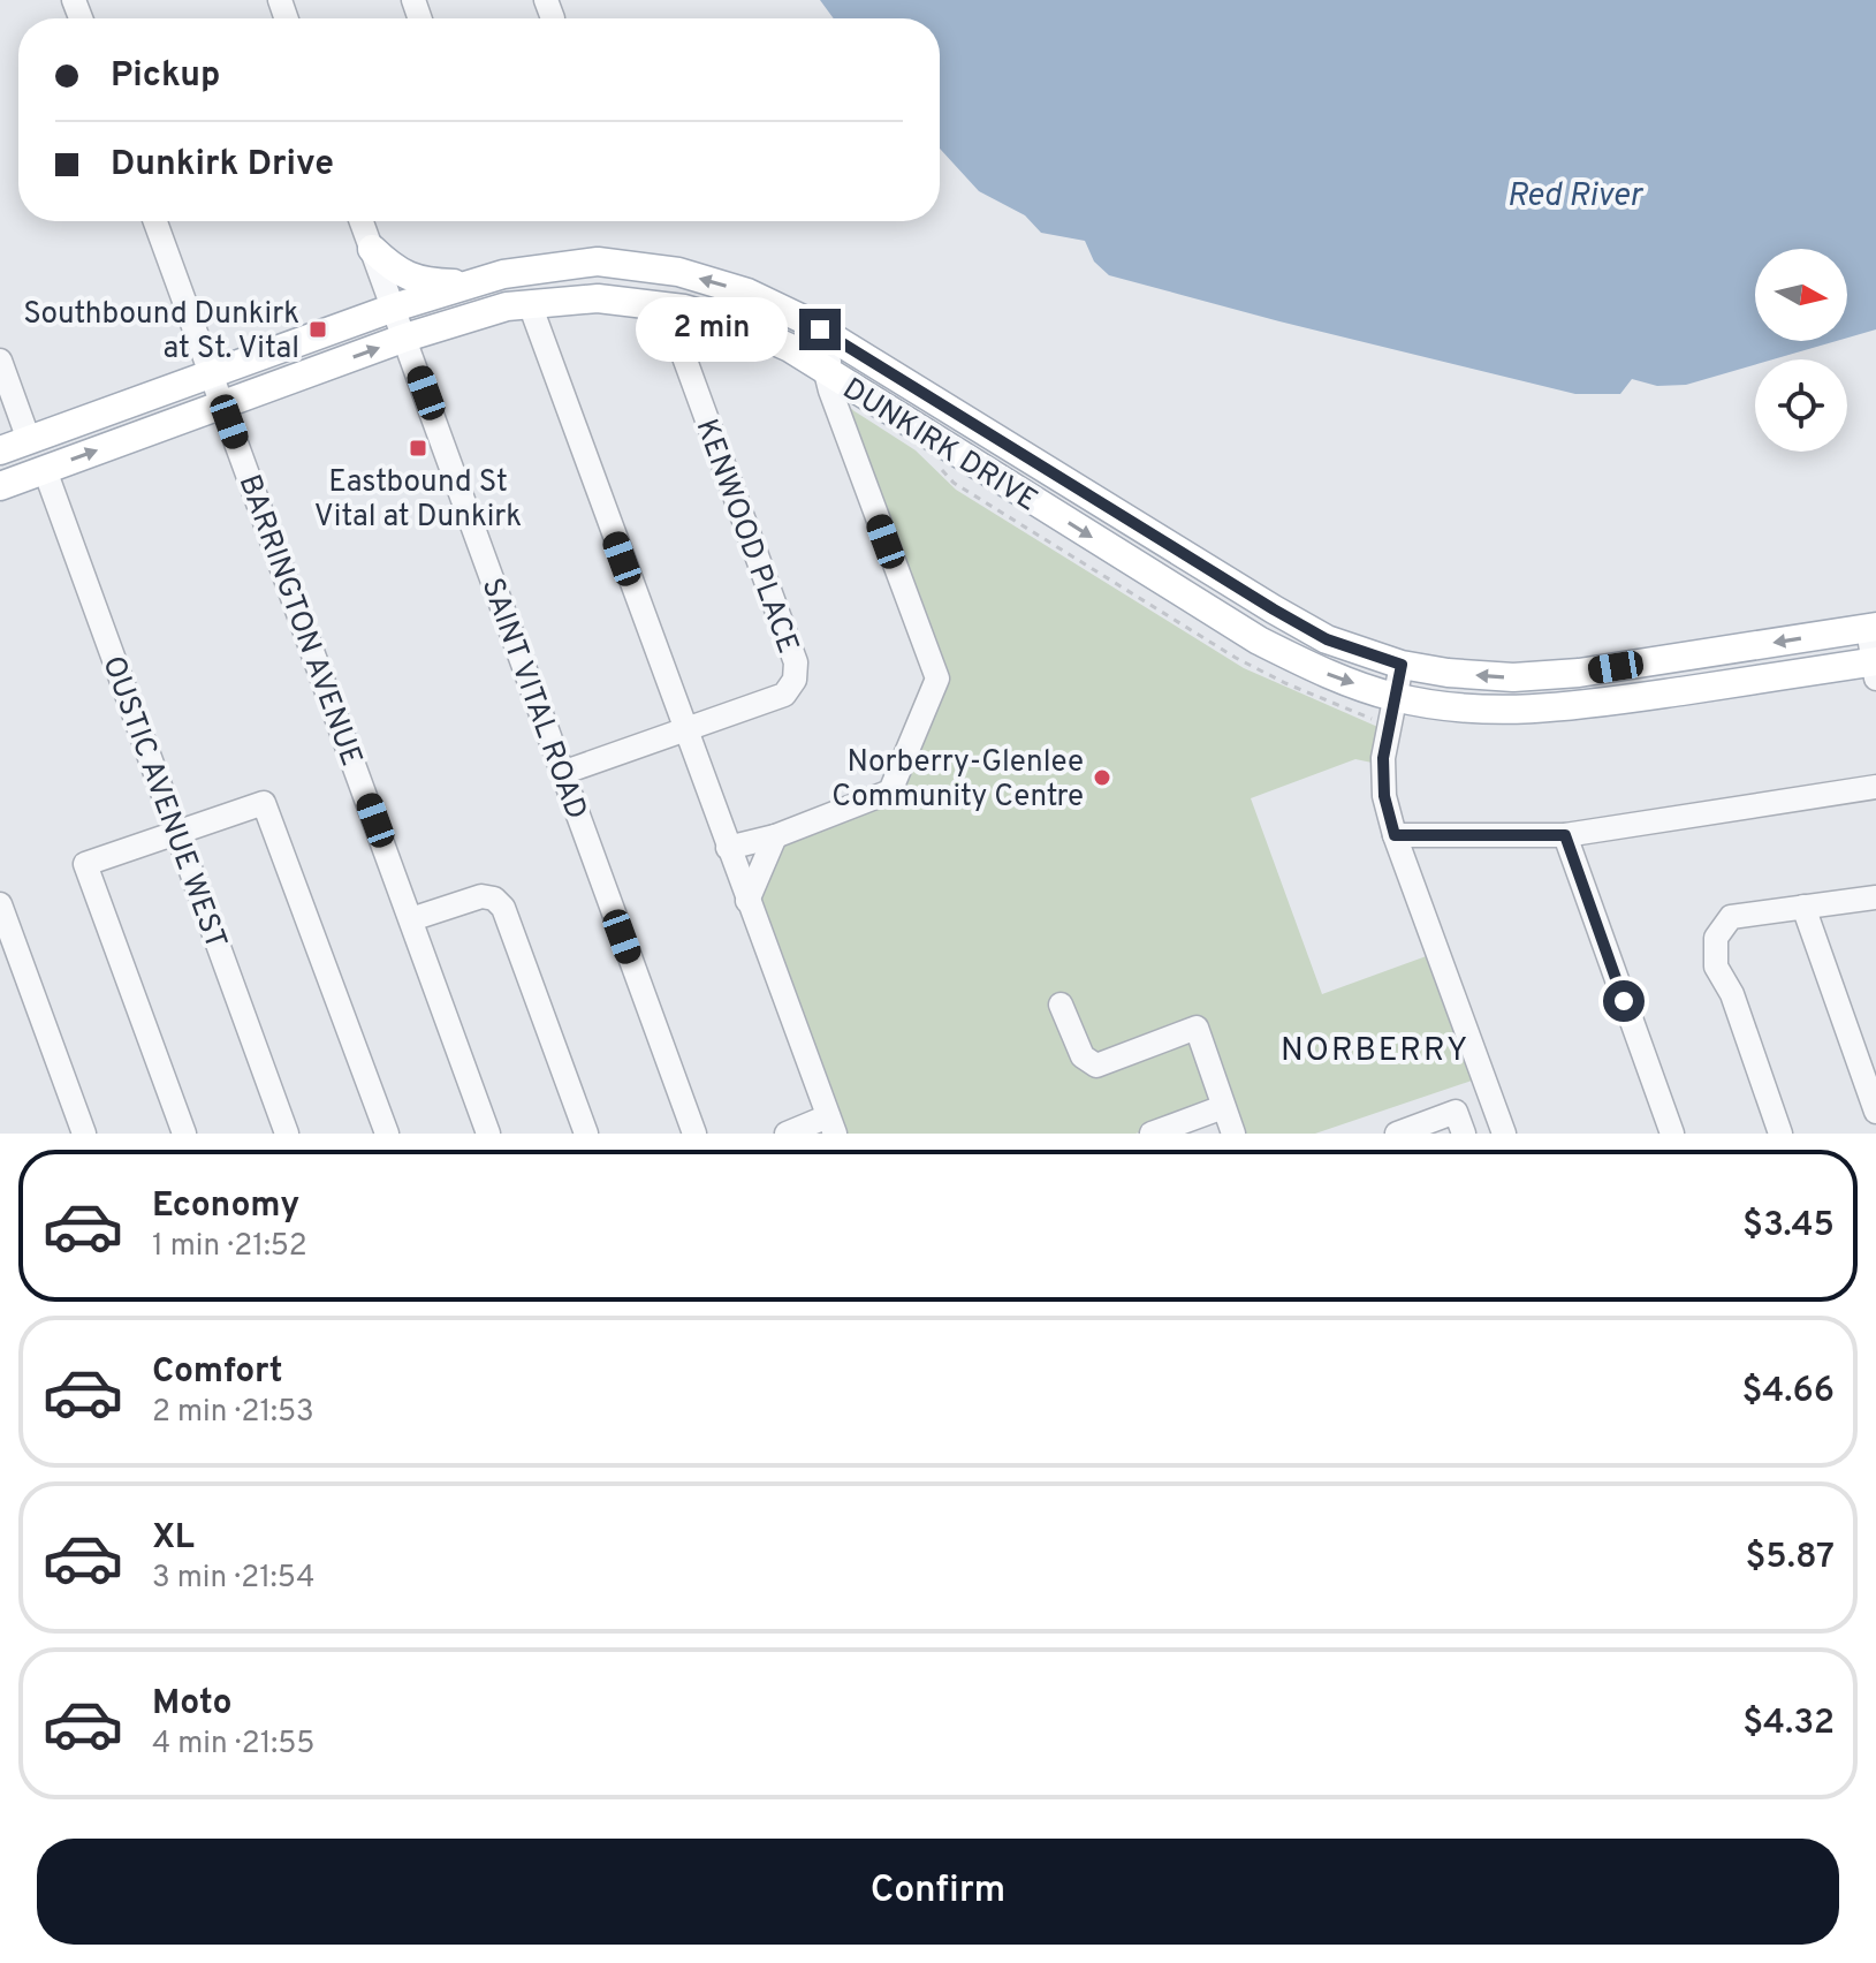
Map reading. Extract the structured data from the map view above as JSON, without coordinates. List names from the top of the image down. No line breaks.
{"streets":{"main road":["DUNKIRK DRIVE"],"street":["KENWOOD PLACE","BARRINGTON AVENUE","SAINT VITAL ROAD","OUSTIC AVENUE WEST"]},"crossings":[["DUNKIRK DRIVE","KENWOOD PLACE"],["DUNKIRK DRIVE","BARRINGTON AVENUE"],["DUNKIRK DRIVE","SAINT VITAL ROAD"],["DUNKIRK DRIVE","OUSTIC AVENUE WEST"],["KENWOOD PLACE","SAINT VITAL ROAD"]],"districts":["NORBERRY"],"water":["Red River"],"places":{"transit":["Southbound Dunkirk at St. Vital","Eastbound St Vital at Dunkirk"],"other":["Norberry-Glenlee Community Centre"]},"north":"right","page":{"banner":["Pickup","Dunkirk Drive"],"bubble":"2 min","list":[{"name":"Economy","note":"1 min · 21:52","value":"$3.45"},{"name":"Comfort","note":"2 min · 21:53","value":"$4.66"},{"name":"XL","note":"3 min · 21:54","value":"$5.87"},{"name":"Moto","note":"4 min · 21:55","value":"$4.32"}],"buttons":"Confirm"}}
